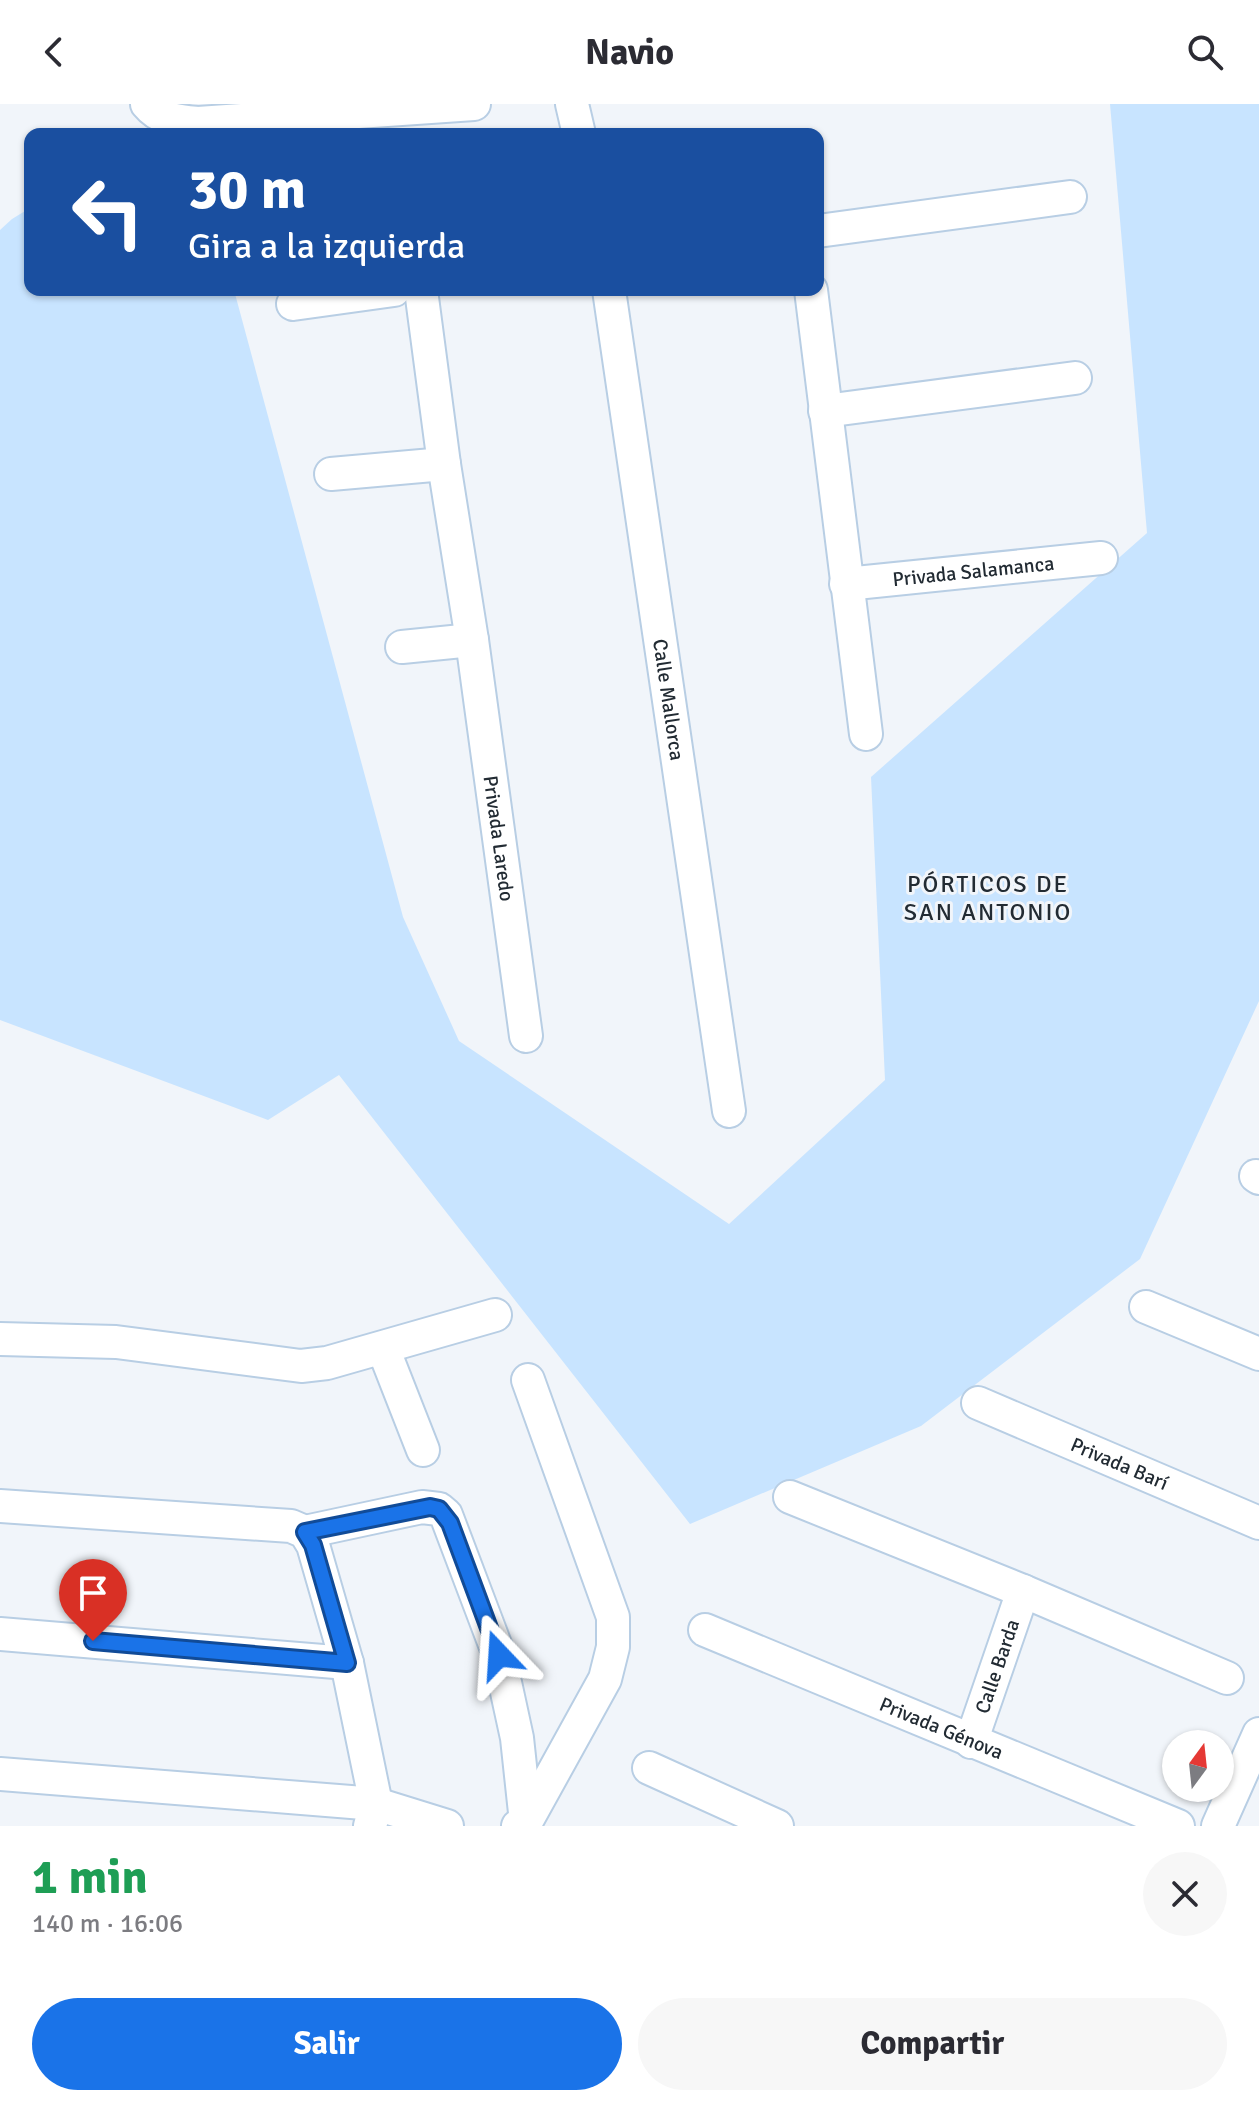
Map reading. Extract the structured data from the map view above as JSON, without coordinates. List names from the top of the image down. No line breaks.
{"streets":{"street":["Privada Salamanca","Calle Mallorca","Privada Laredo","Privada Barí","Calle Barda","Privada Génova"]},"crossings":[["Calle Barda","Privada Génova"]],"districts":["PÓRTICOS DE SAN ANTONIO"],"north":"top","page":{"header":"Navio","turn":["30 m","Gira a la izquierda"],"heading":["1 min","140 m · 16:06"],"buttons":["Salir","Compartir"]}}
